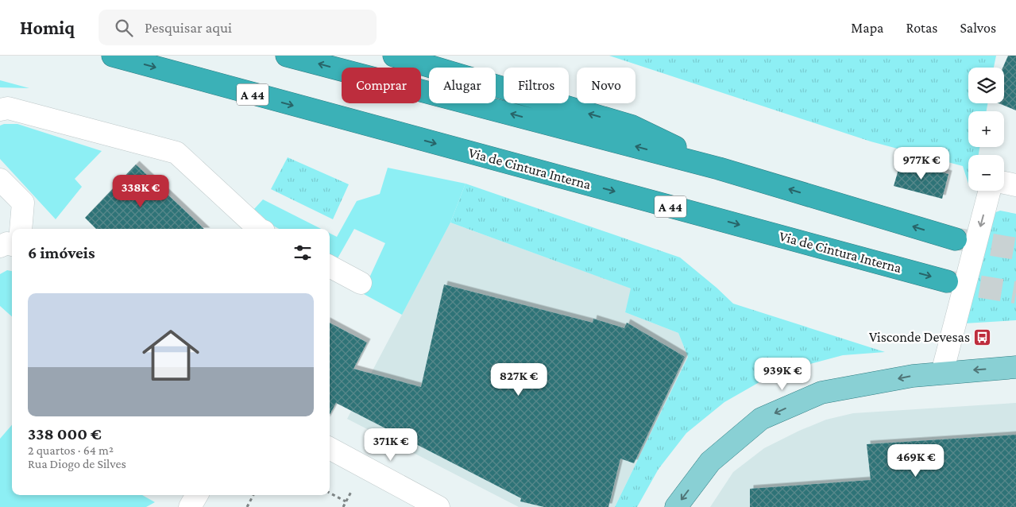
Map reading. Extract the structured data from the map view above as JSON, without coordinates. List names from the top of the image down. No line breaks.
{"streets":{"highway":["A 44","Via de Cintura Interna"]},"places":{"bus stop":["Visconde Devesas"]},"page":{"header":"Homiq","search":"Pesquisar aqui","nav":["Mapa","Rotas","Salvos"],"map_buttons":["+","−"],"chip":["Comprar","Alugar","Filtros","Novo"],"price":["977K €","338K €","939K €","827K €","371K €","469K €"],"heading":"6 imóveis","list":[{"name":"338 000 €","note":"2 quartos · 64 m² · Rua Diogo de Silves"}]}}
